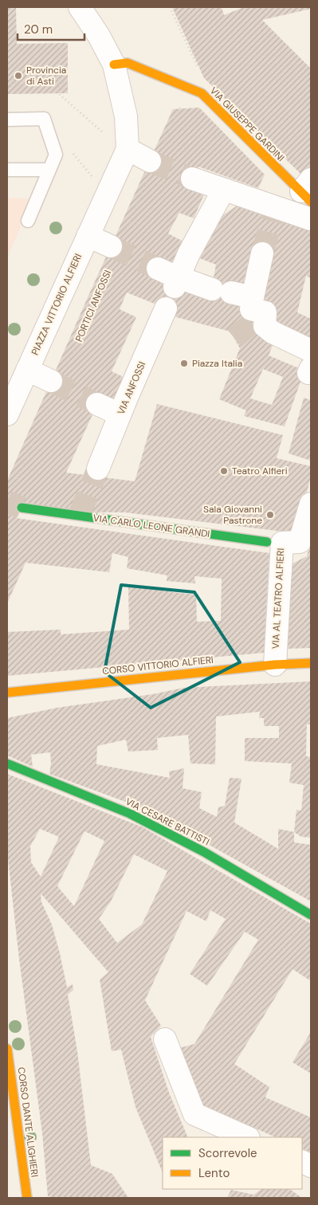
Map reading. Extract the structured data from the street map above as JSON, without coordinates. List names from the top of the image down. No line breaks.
{"streets":{"street":["VIA GIUSEPPE GARDINI","PIAZZA VITTORIO ALFIERI","VIA ANFOSSI","VIA CARLO LEONE GRANDI","VIA AL TEATRO ALFIERI","CORSO VITTORIO ALFIERI","VIA CESARE BATTISTI","CORSO DANTE ALIGHIERI"],"path":["PORTICI ANFOSSI"]},"crossings":[["VIA CARLO LEONE GRANDI","VIA AL TEATRO ALFIERI"],["VIA AL TEATRO ALFIERI","CORSO VITTORIO ALFIERI"]],"places":["Provincia di Asti","Piazza Italia","Teatro Alfieri","Sala Giovanni Pastrone"],"legend":["Scorrevole","Lento"],"scale_bar":"20 m"}
